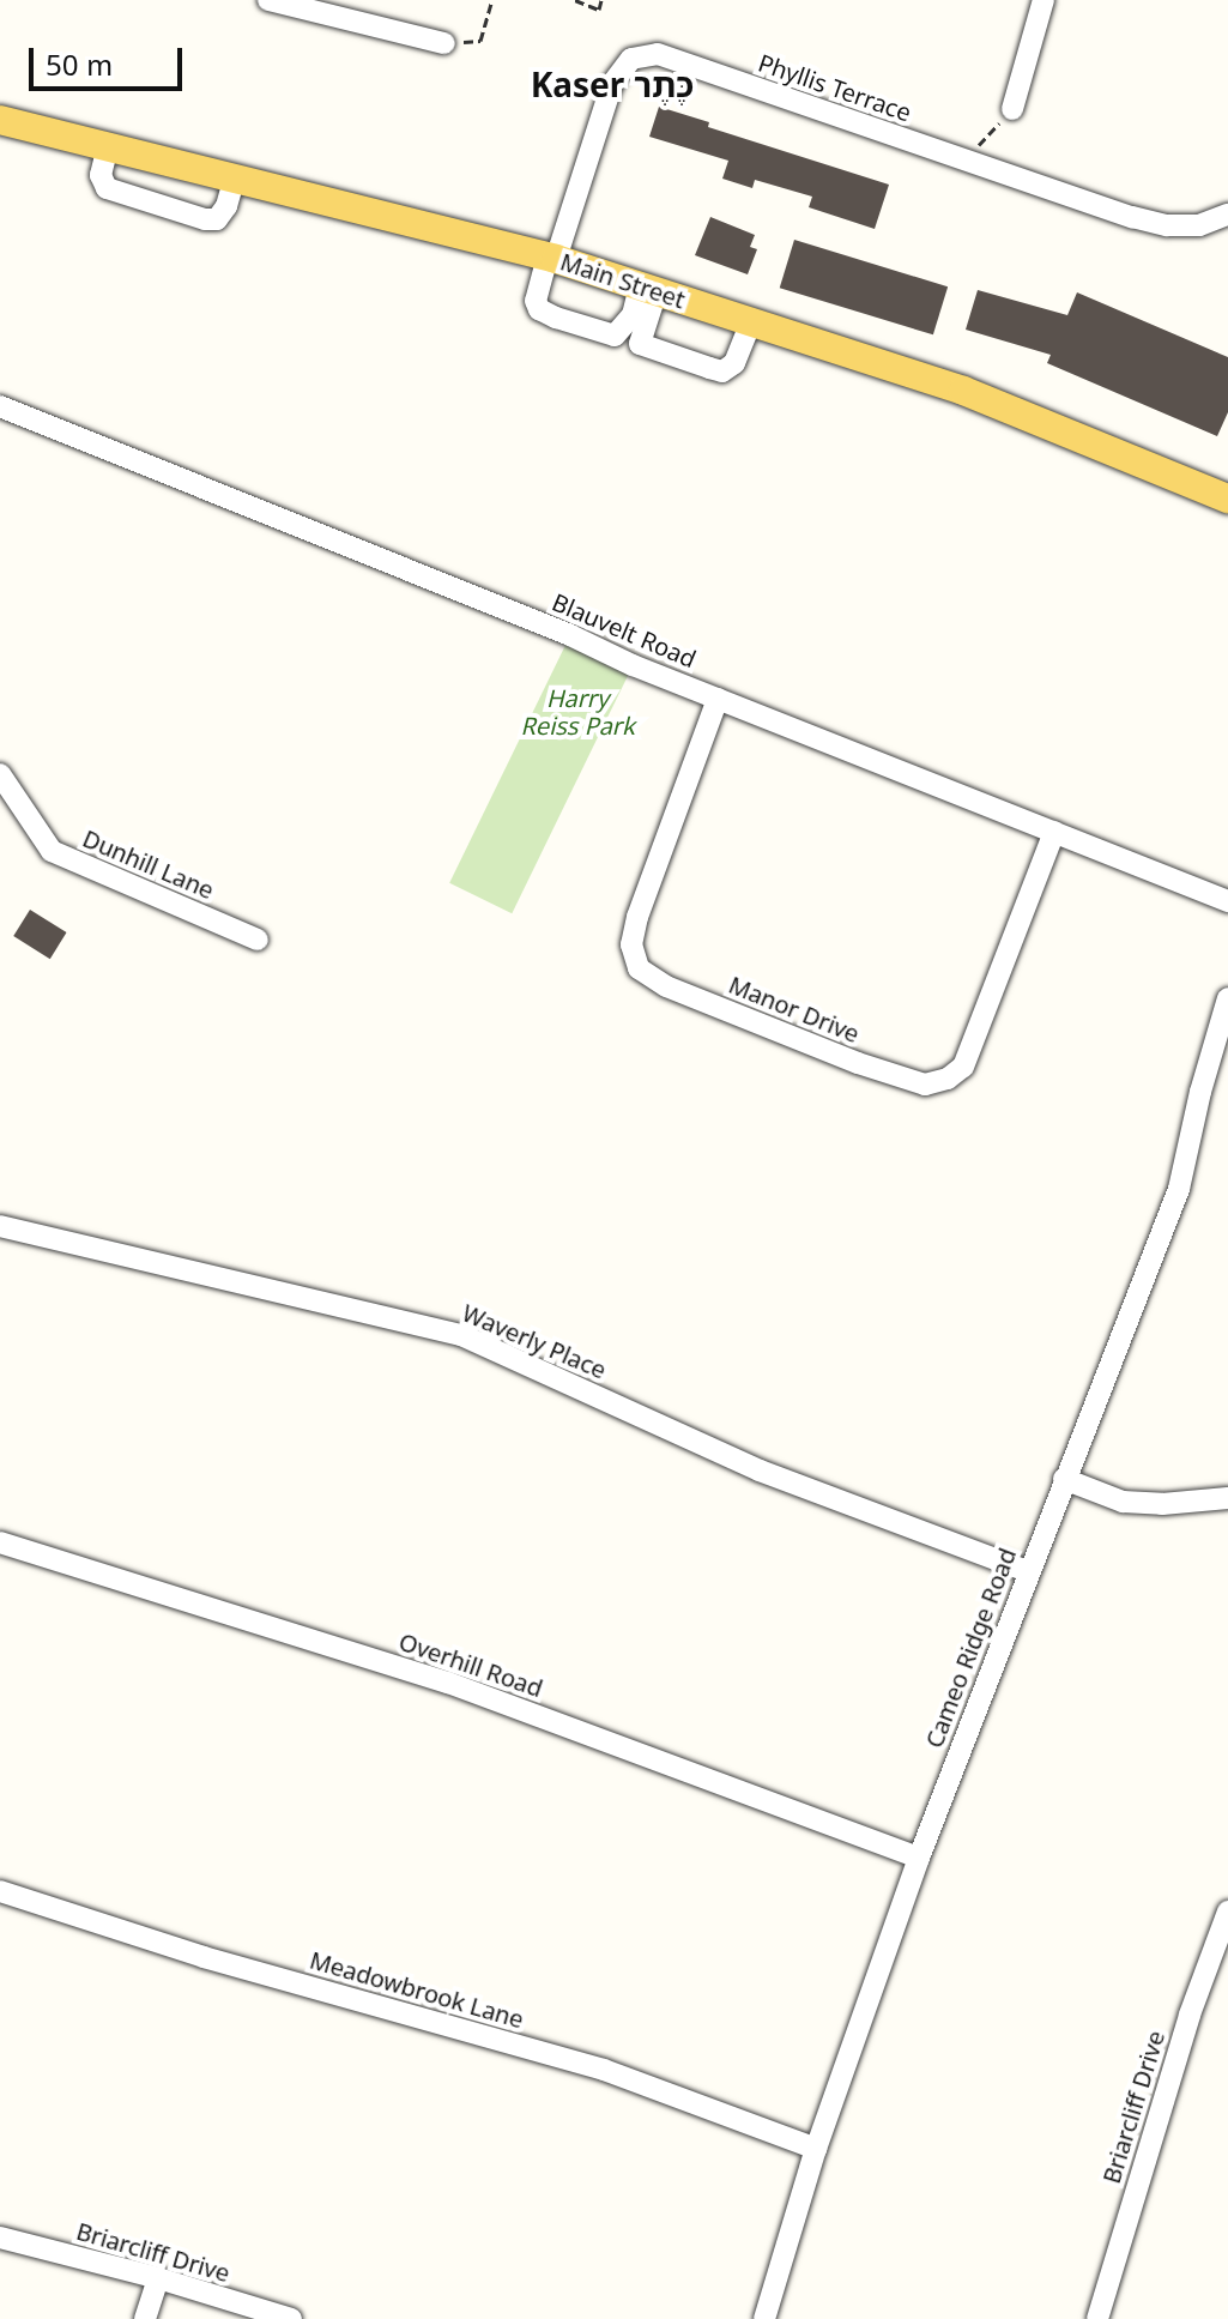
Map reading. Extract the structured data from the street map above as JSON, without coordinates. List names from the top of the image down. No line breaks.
{"streets":{"main road":["Main Street"],"street":["Phyllis Terrace","Blauvelt Road","Dunhill Lane","Manor Drive","Waverly Place","Cameo Ridge Road","Overhill Road","Meadowbrook Lane","Briarcliff Drive"]},"crossings":[["Phyllis Terrace","Main Street"],["Blauvelt Road","Manor Drive"],["Waverly Place","Cameo Ridge Road"],["Cameo Ridge Road","Overhill Road"],["Cameo Ridge Road","Meadowbrook Lane"]],"districts":["Kaser כֶּתֶר"],"parks":["Harry Reiss Park"],"scale_bar":"50 m"}
